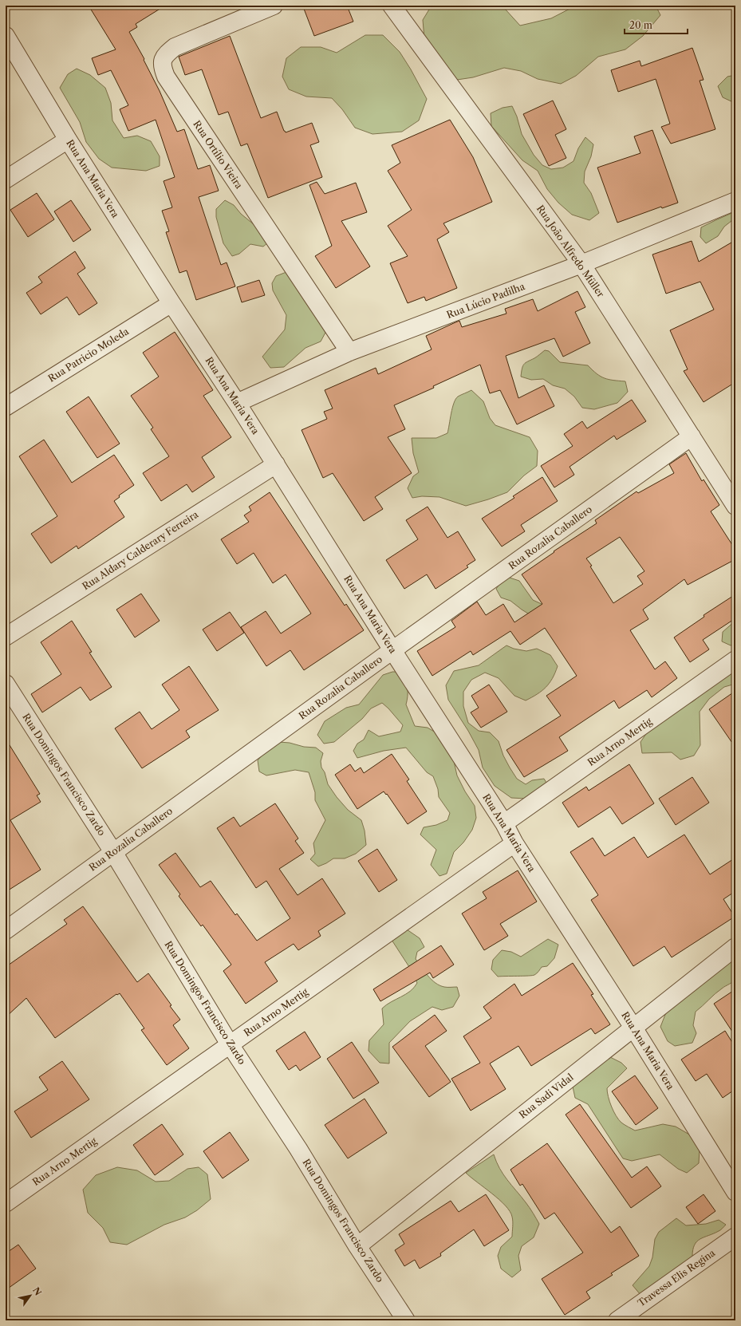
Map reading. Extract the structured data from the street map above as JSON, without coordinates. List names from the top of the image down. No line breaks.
{"streets":{"street":["Rua Ortílio Vieira","Rua Ana Maria Vera","Rua João Alfredo Müller","Rua Lúcio Padilha","Rua Patricio Moleda","Rua Rozalia Caballero","Rua Aldary Calderary Ferreira","Rua Arno Mertig","Rua Domingos Francisco Zardo","Rua Sadi Vidal","Travessa Elis Regina"]},"crossings":[["Rua Ortílio Vieira","Rua Lúcio Padilha"],["Rua Ana Maria Vera","Rua Lúcio Padilha"],["Rua Ana Maria Vera","Rua Patricio Moleda"],["Rua Ana Maria Vera","Rua Rozalia Caballero"],["Rua Ana Maria Vera","Rua Aldary Calderary Ferreira"],["Rua Ana Maria Vera","Rua Arno Mertig"],["Rua Ana Maria Vera","Rua Sadi Vidal"],["Rua João Alfredo Müller","Rua Lúcio Padilha"],["Rua João Alfredo Müller","Rua Rozalia Caballero"],["Rua Rozalia Caballero","Rua Domingos Francisco Zardo"],["Rua Arno Mertig","Rua Domingos Francisco Zardo"],["Rua Domingos Francisco Zardo","Rua Sadi Vidal"]],"scale_bar":"20 m","north":"top right"}
